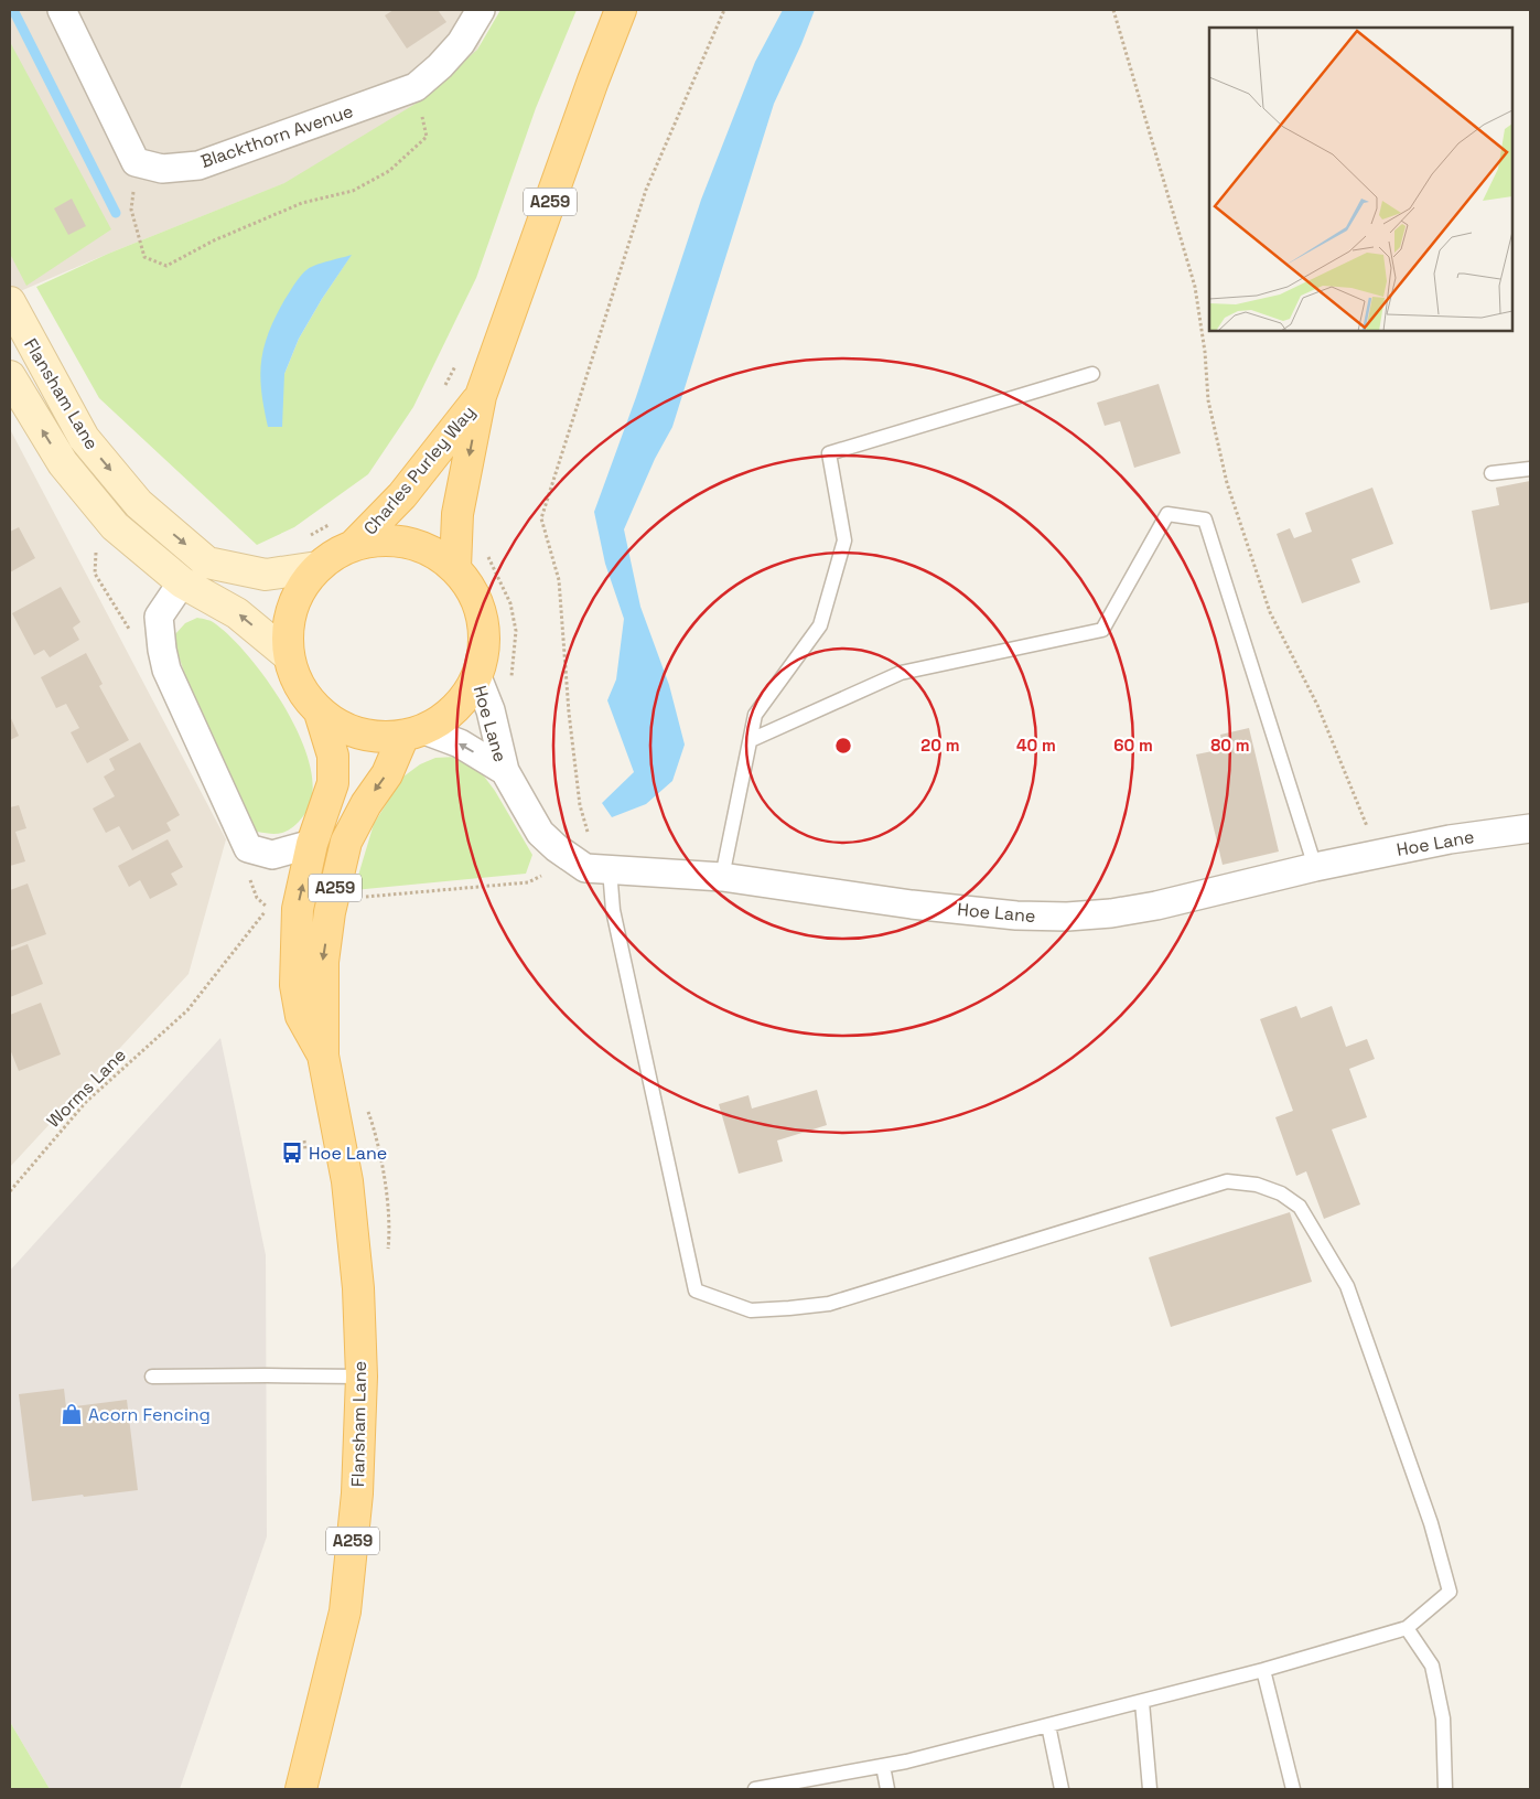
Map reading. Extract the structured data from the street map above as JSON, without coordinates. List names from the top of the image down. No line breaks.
{"streets":{"main road":["A259","Flansham Lane","Charles Purley Way"],"street":["Blackthorn Avenue","Hoe Lane"],"path":["Worms Lane"]},"crossings":[["Flansham Lane","Hoe Lane"]],"places":{"bus stop":["Hoe Lane"],"shop":["Acorn Fencing"]},"rings":["20 m","40 m","60 m","80 m"]}
